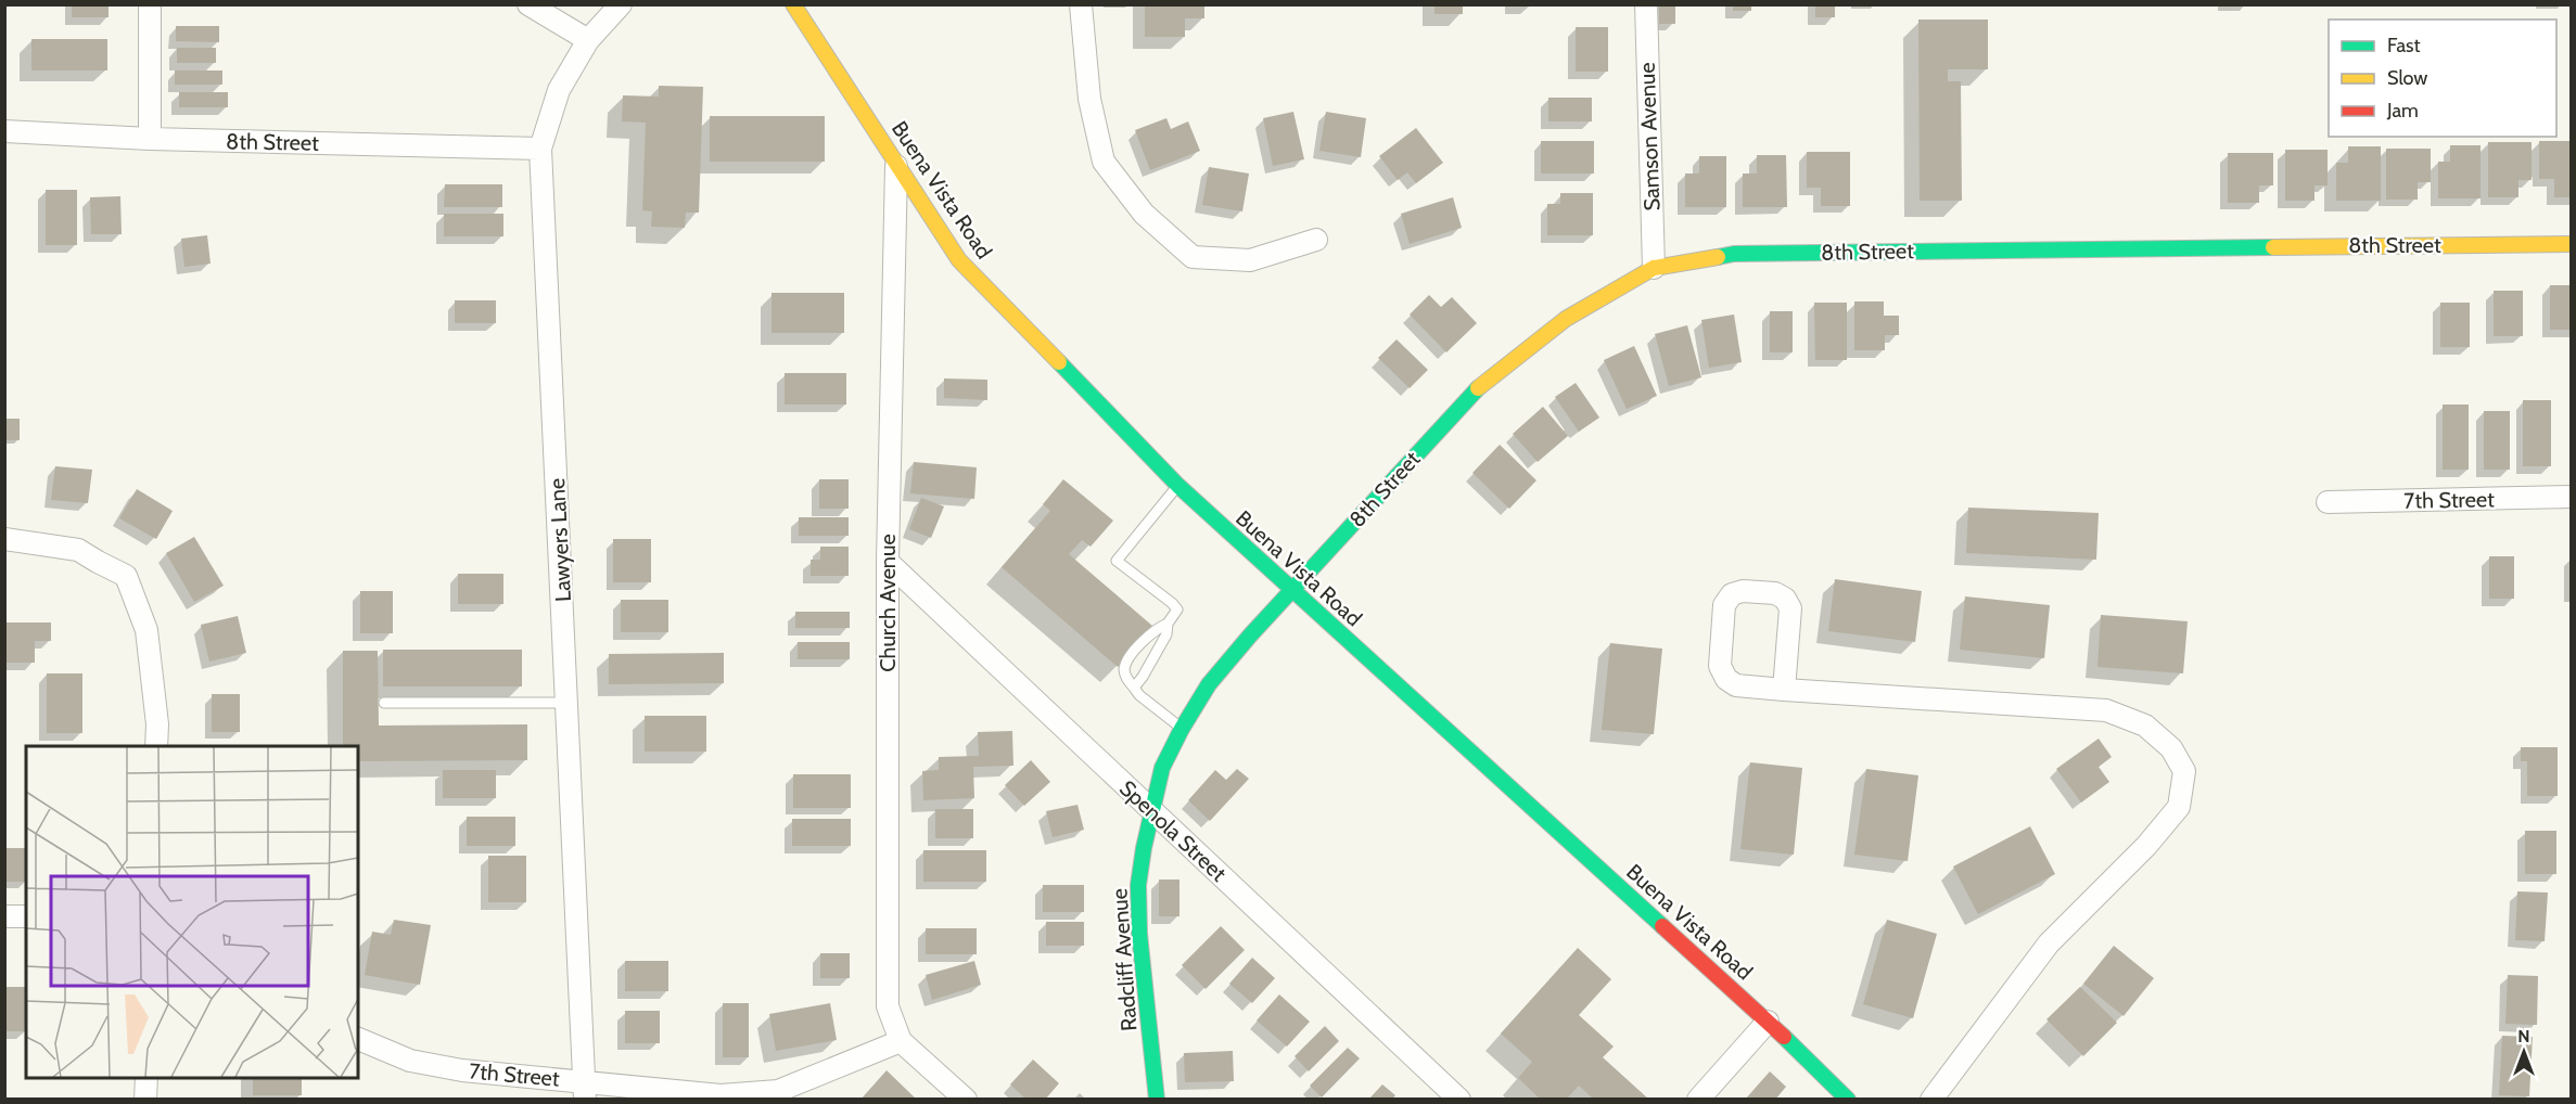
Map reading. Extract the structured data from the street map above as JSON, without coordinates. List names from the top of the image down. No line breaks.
{"streets":{"street":["Samson Avenue","8th Street","Buena Vista Road","7th Street","Lawyers Lane","Church Avenue","Spenola Street","Radcliff Avenue"]},"crossings":[["Samson Avenue","8th Street"],["8th Street","Buena Vista Road"],["8th Street","Lawyers Lane"],["8th Street","Radcliff Avenue"],["Buena Vista Road","Church Avenue"],["Buena Vista Road","Radcliff Avenue"],["7th Street","Lawyers Lane"],["7th Street","Church Avenue"],["Church Avenue","Spenola Street"],["Spenola Street","Radcliff Avenue"]],"legend":["Fast","Slow","Jam"],"north":"top"}
